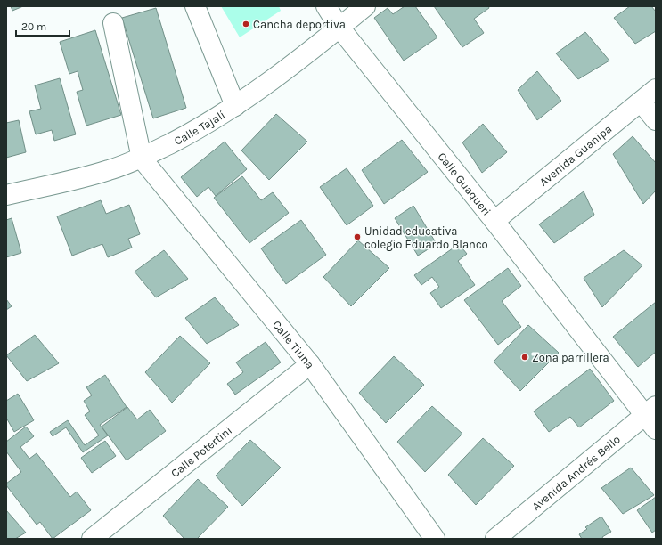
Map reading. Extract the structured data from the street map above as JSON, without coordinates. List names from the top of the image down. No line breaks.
{"streets":{"street":["Calle Tajalí","Avenida Guanipa","Calle Guaqueri","Calle Tiuna","Calle Potertini","Avenida Andrés Bello"]},"crossings":[["Calle Tajalí","Calle Guaqueri"],["Calle Tajalí","Calle Tiuna"],["Avenida Guanipa","Calle Guaqueri"],["Calle Guaqueri","Avenida Andrés Bello"],["Calle Tiuna","Calle Potertini"]],"places":["Cancha deportiva","Unidad educativa colegio Eduardo Blanco","Zona parrillera"],"scale_bar":"20 m"}
